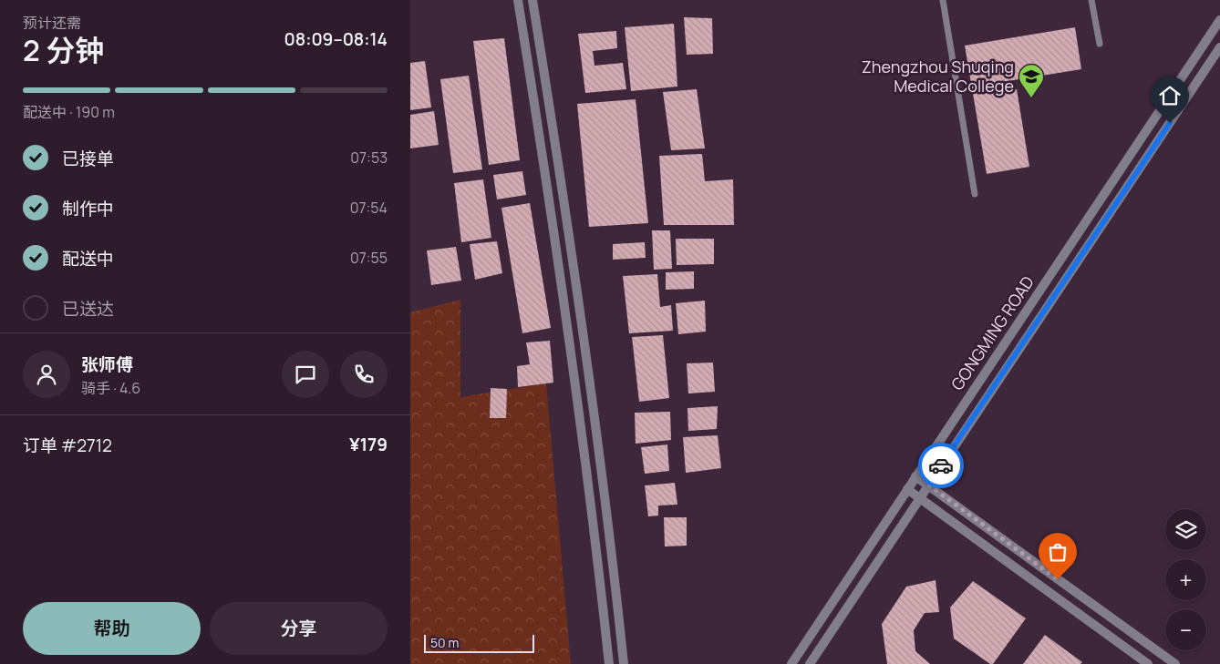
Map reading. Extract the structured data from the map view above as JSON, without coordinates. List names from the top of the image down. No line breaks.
{"streets":{"street":["GONGMING ROAD"]},"places":{"school or university":["Zhengzhou Shuqing Medical College"]},"scale_bar":"50 m","page":{"heading":["2 分钟","预计还需","08:09–08:14"],"panel":["张师傅","骑手 · 4.6","订单 #2712","¥179"],"bar":"配送中 · 190 m","list":[["已接单","07:53"],["制作中","07:54"],["配送中","07:55"],"已送达"],"map_buttons":["+","−"],"buttons":["帮助","分享"],"scale":"50 m"}}
